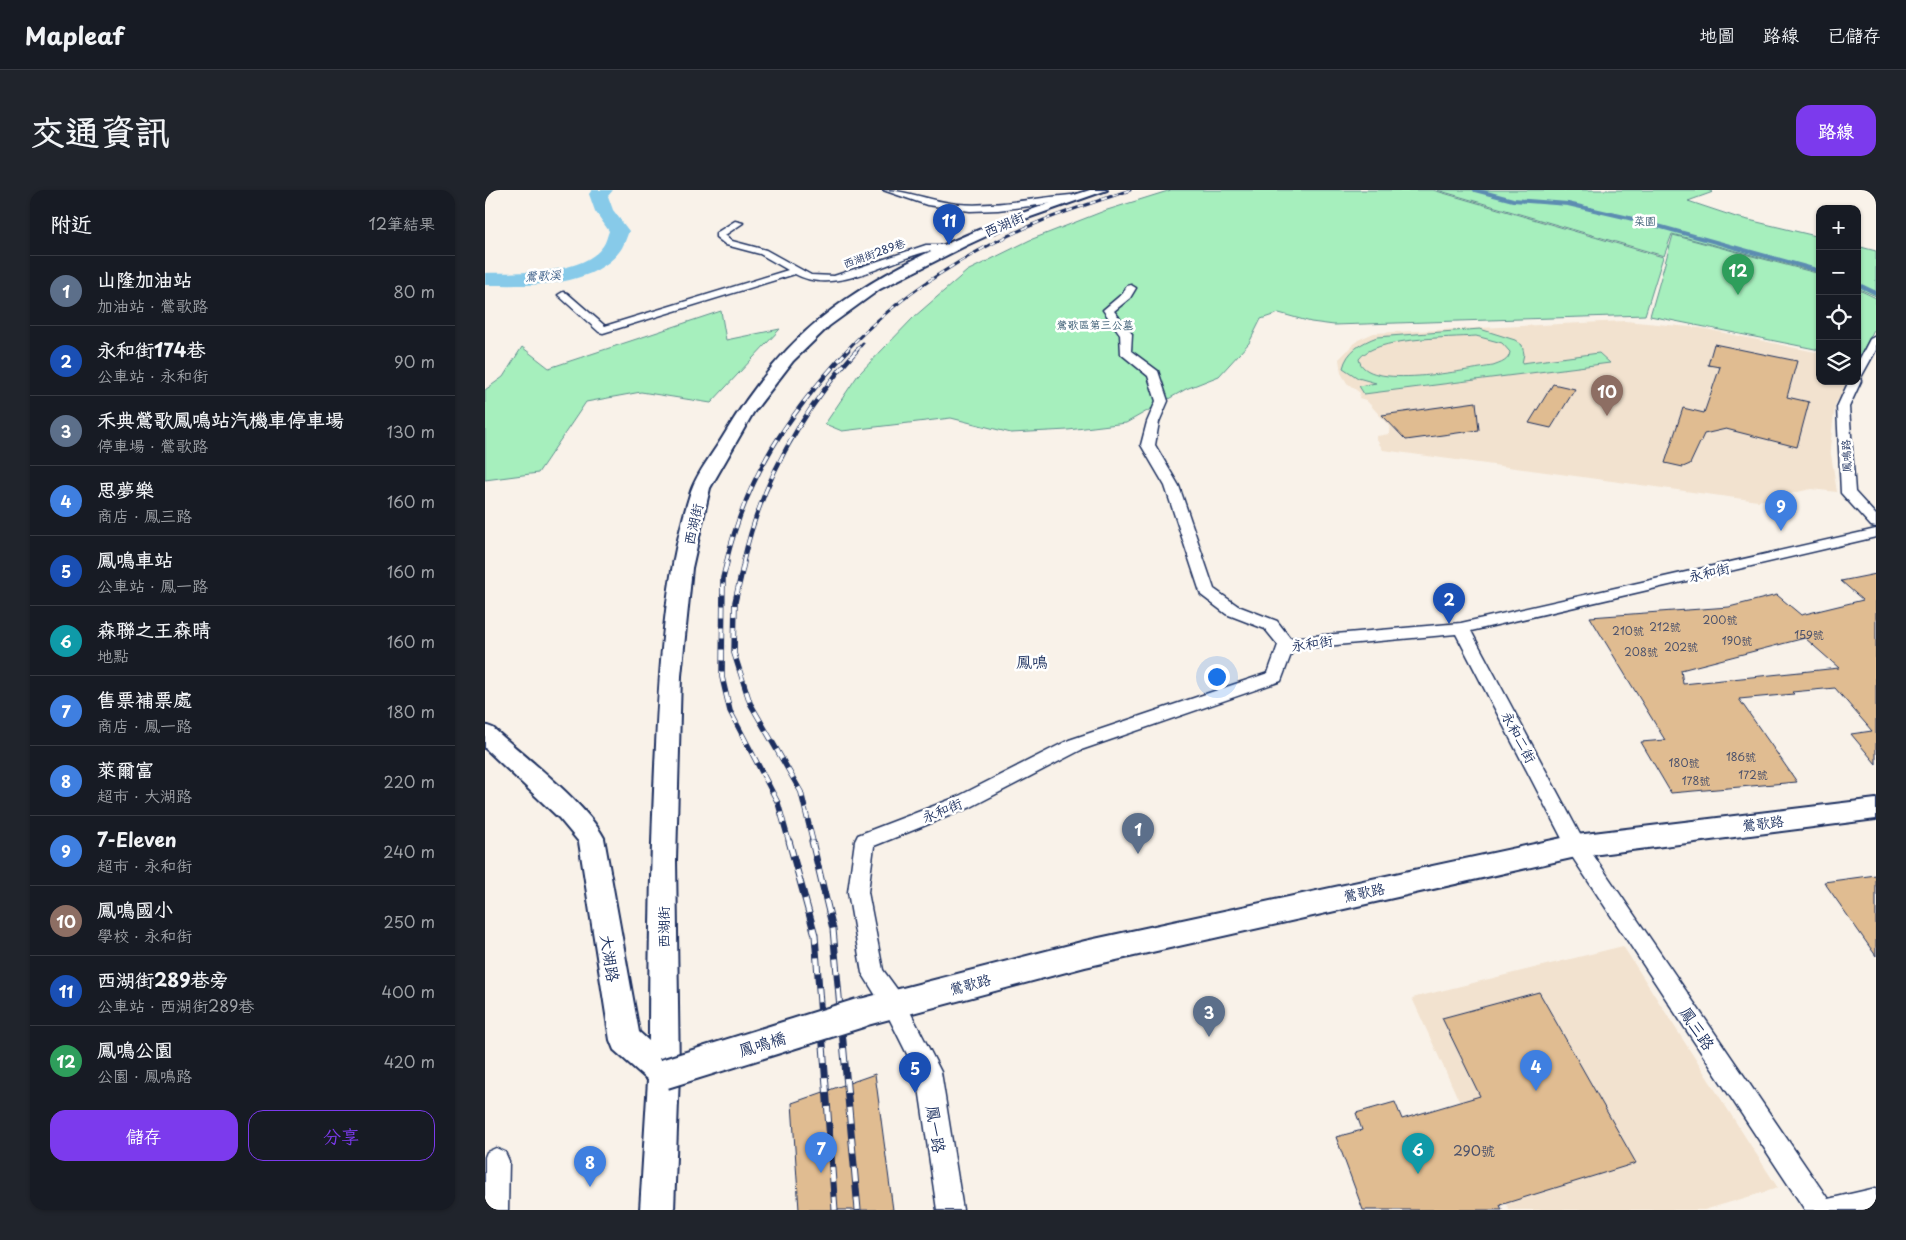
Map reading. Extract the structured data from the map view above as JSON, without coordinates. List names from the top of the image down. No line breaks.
{"streets":{"street":["西湖街","西湖街289巷","鳳鳴路","永和街","永和二街","鶯歌路","大湖路","鳳三路","鳳鳴橋","鳳一路"]},"crossings":[["西湖街","西湖街289巷"],["西湖街","大湖路"],["西湖街","鳳鳴橋"],["永和街","永和二街"],["永和街","鳳一路"],["永和二街","鶯歌路"],["永和二街","鳳三路"],["鶯歌路","鳳三路"],["鶯歌路","鳳鳴橋"],["鶯歌路","鳳一路"],["大湖路","鳳鳴橋"]],"districts":["鳳鳴"],"water":["鶯歌溪"],"parks":["菜園","鶯歌區第三公墓"],"house_numbers":["200號","212號","210號","159號","190號","202號","208號","186號","180號","172號","178號","290號"],"page":{"header":"Mapleaf","nav":["地圖","路線","已儲存"],"title":"交通資訊","buttons":["路線",["儲存","分享"]],"heading":["附近","12筆結果"],"pins":["11","12","10","9","2","1","3","4","5","7","6","8"],"map_buttons":["+","−"],"list":[{"mark":"1","name":"山隆加油站","note":"加油站 · 鶯歌路","value":"80 m"},{"mark":"2","name":"永和街174巷","note":"公車站 · 永和街","value":"90 m"},{"mark":"3","name":"禾典鶯歌鳳鳴站汽機車停車場","note":"停車場 · 鶯歌路","value":"130 m"},{"mark":"4","name":"思夢樂","note":"商店 · 鳳三路","value":"160 m"},{"mark":"5","name":"鳳鳴車站","note":"公車站 · 鳳一路","value":"160 m"},{"mark":"6","name":"森聯之王森晴","note":"地點","value":"160 m"},{"mark":"7","name":"售票補票處","note":"商店 · 鳳一路","value":"180 m"},{"mark":"8","name":"萊爾富","note":"超市 · 大湖路","value":"220 m"},{"mark":"9","name":"7-Eleven","note":"超市 · 永和街","value":"240 m"},{"mark":"10","name":"鳳鳴國小","note":"學校 · 永和街","value":"250 m"},{"mark":"11","name":"西湖街289巷旁","note":"公車站 · 西湖街289巷","value":"400 m"},{"mark":"12","name":"鳳鳴公園","note":"公園 · 鳳鳴路","value":"420 m"}]}}
